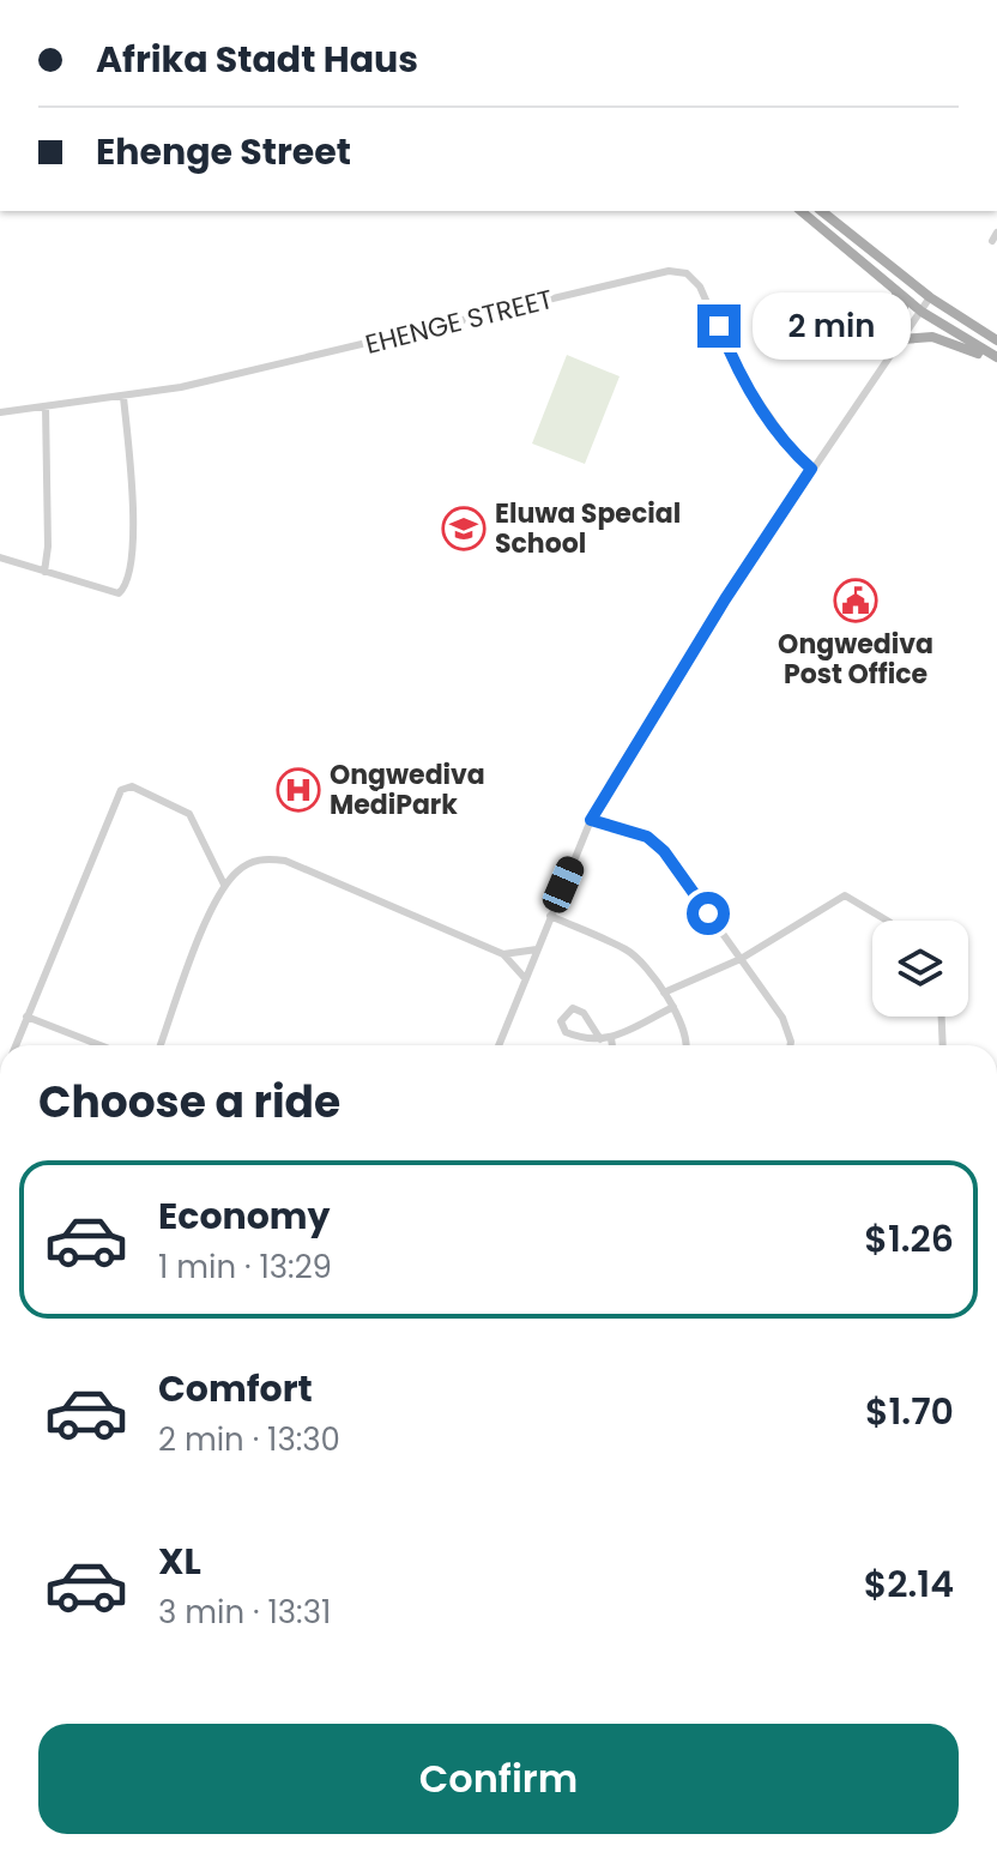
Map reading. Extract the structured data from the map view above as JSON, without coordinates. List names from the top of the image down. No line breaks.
{"streets":{"street":["EHENGE STREET"]},"places":{"school or university":["Eluwa Special School"],"public building":["Ongwediva Post Office"],"hospital":["Ongwediva MediPark"]},"page":{"banner":["Afrika Stadt Haus","Ehenge Street"],"bubble":"2 min","heading":"Choose a ride","list":[{"name":"Economy","note":"1 min · 13:29","value":"$1.26"},{"name":"Comfort","note":"2 min · 13:30","value":"$1.70"},{"name":"XL","note":"3 min · 13:31","value":"$2.14"}],"buttons":"Confirm"}}
